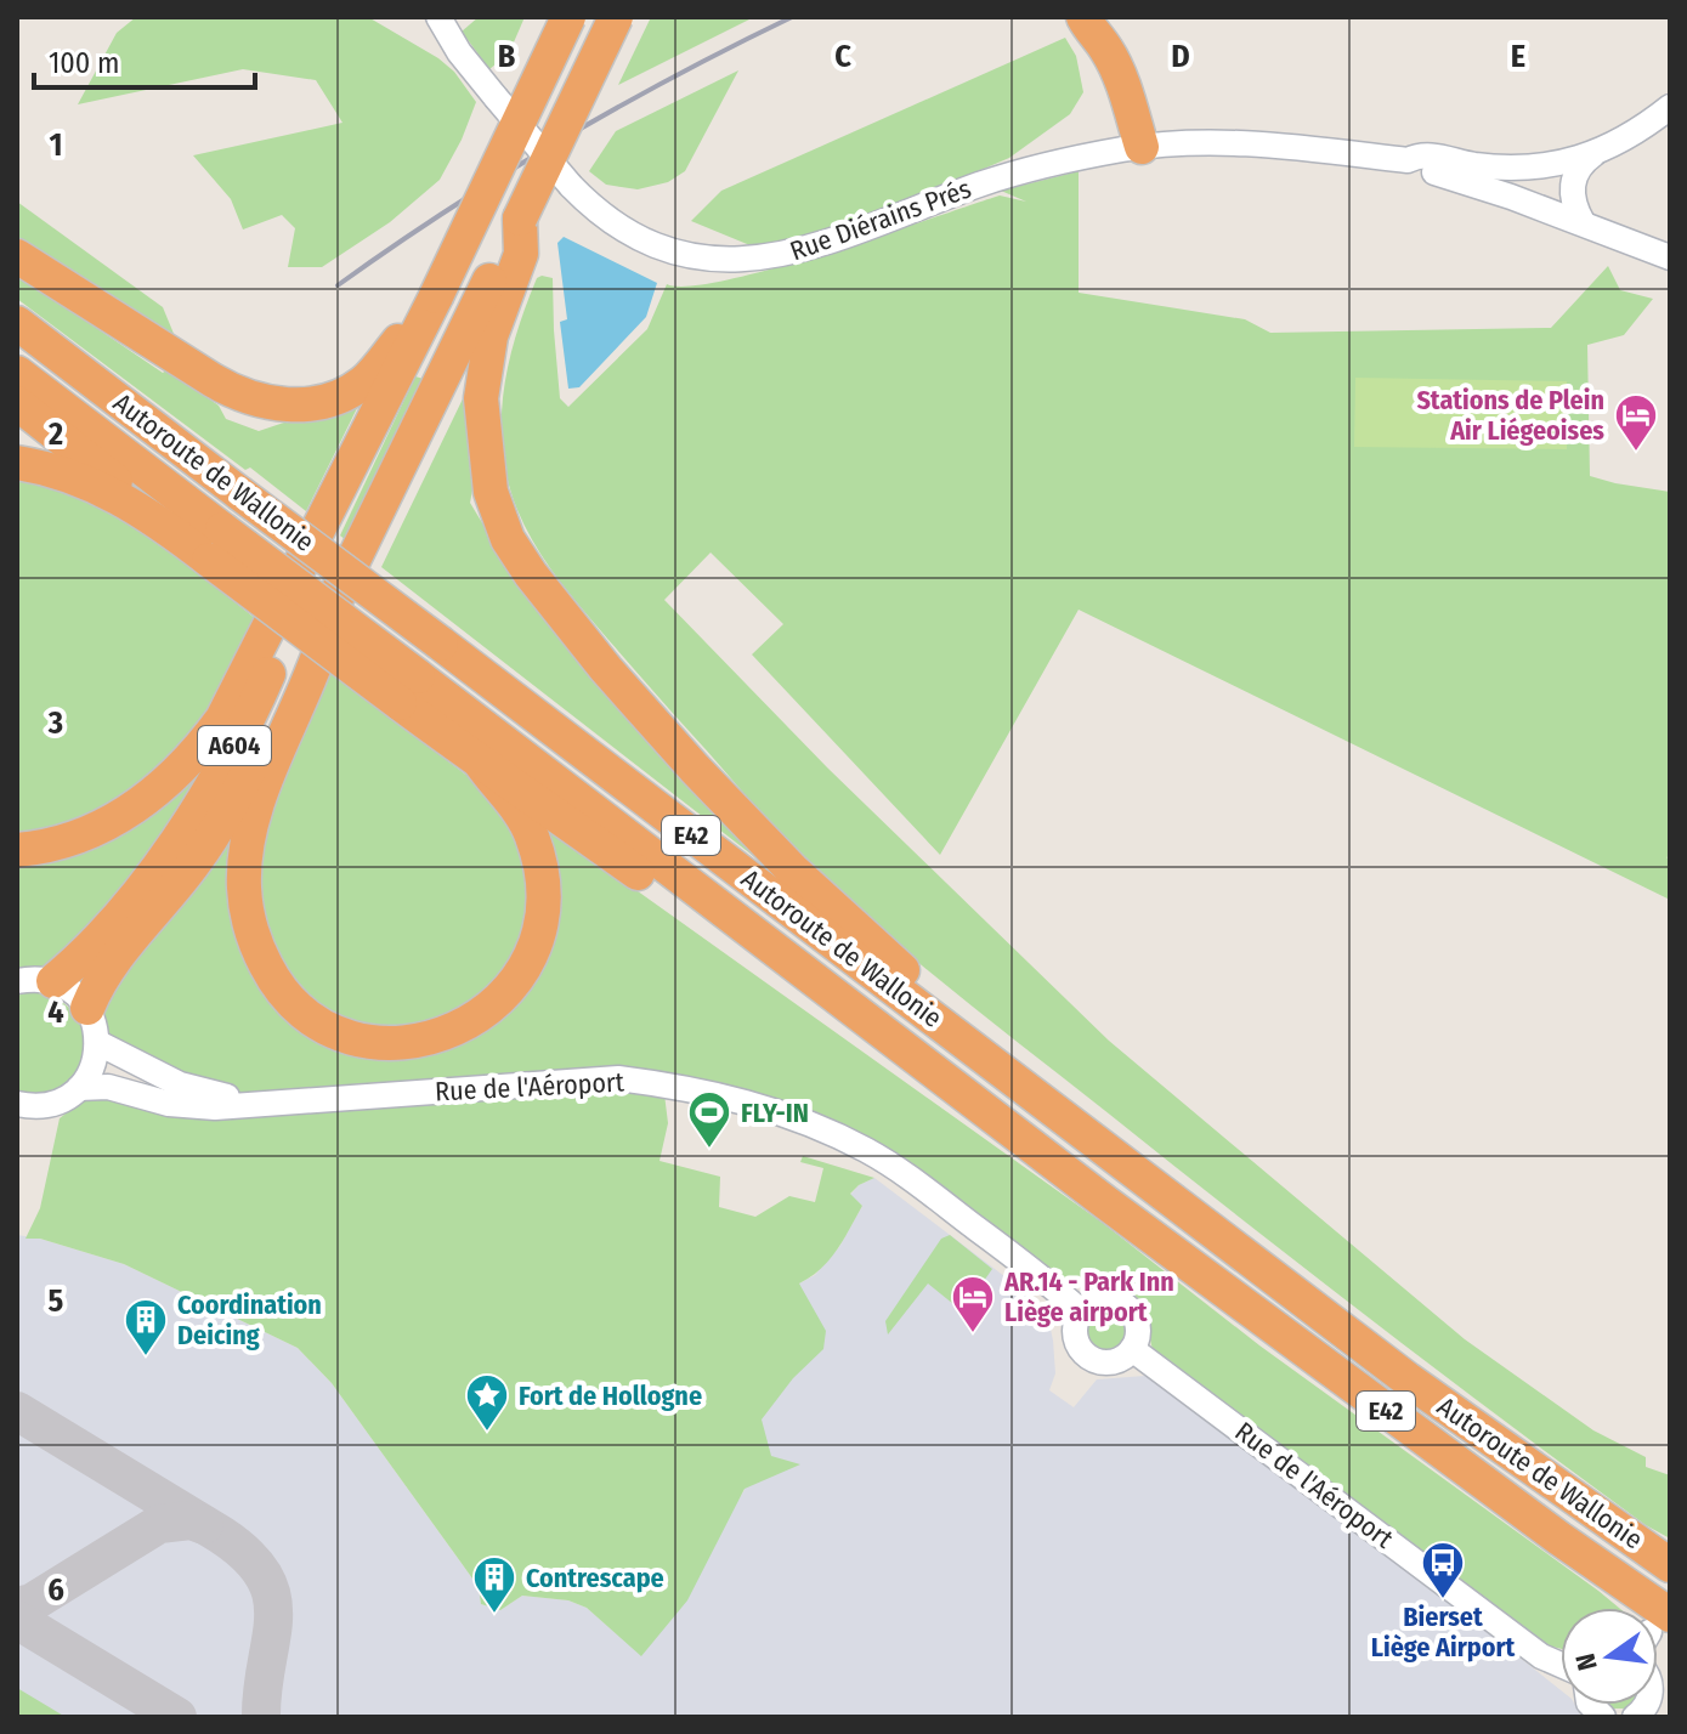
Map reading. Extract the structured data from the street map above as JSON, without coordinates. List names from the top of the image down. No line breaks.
{"streets":{"highway":["Autoroute de Wallonie","A604","E42"],"main road":["Rue Diérains Prés","Rue de l'Aéroport"]},"places":{"hotel":["Stations de Plein Air Liégeoises","AR.14 - Park Inn Liège airport"],"sports":["FLY-IN"],"building":["Coordination Deicing","Contrescape"],"place":["Fort de Hollogne"],"bus stop":["Bierset Liège Airport"]},"scale_bar":"100 m","north":"left","grid":{"columns":["B","C","D","E"],"rows":["1","2","3","4","5","6"]}}
